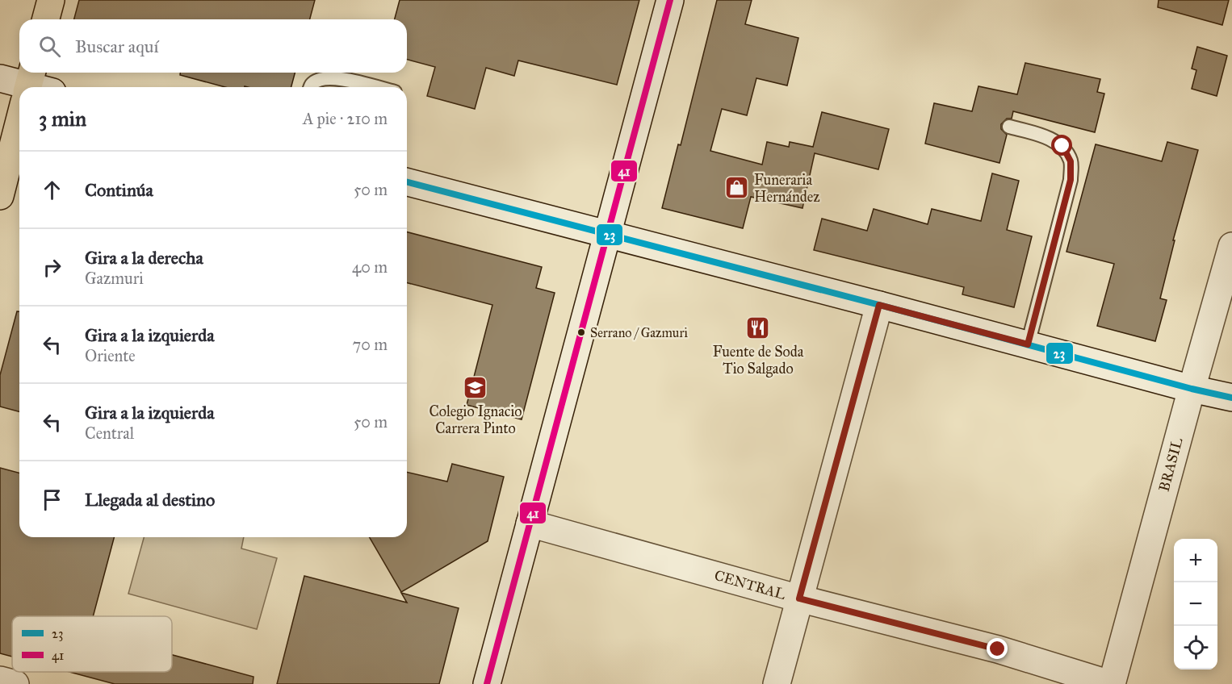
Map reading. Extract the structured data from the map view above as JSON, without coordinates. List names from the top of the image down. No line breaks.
{"streets":{"street":["BRASIL","CENTRAL"]},"crossings":[["BRASIL","CENTRAL"]],"places":{"shop":["Funeraria Hernández"],"restaurant":["Fuente de Soda Tio Salgado"],"other":["Serrano / Gazmuri"],"school or university":["Colegio Ignacio Carrera Pinto"]},"lines":["transit line 41","transit line 23"],"legend":["23","41"],"page":{"search":"Buscar aquí","heading":["3 min","A pie · 210 m"],"list":[["Continúa","50 m"],["Gira a la derecha","Gazmuri","40 m"],["Gira a la izquierda","Oriente","70 m"],["Gira a la izquierda","Central","50 m"],"Llegada al destino"],"map_buttons":["+","−"]}}
